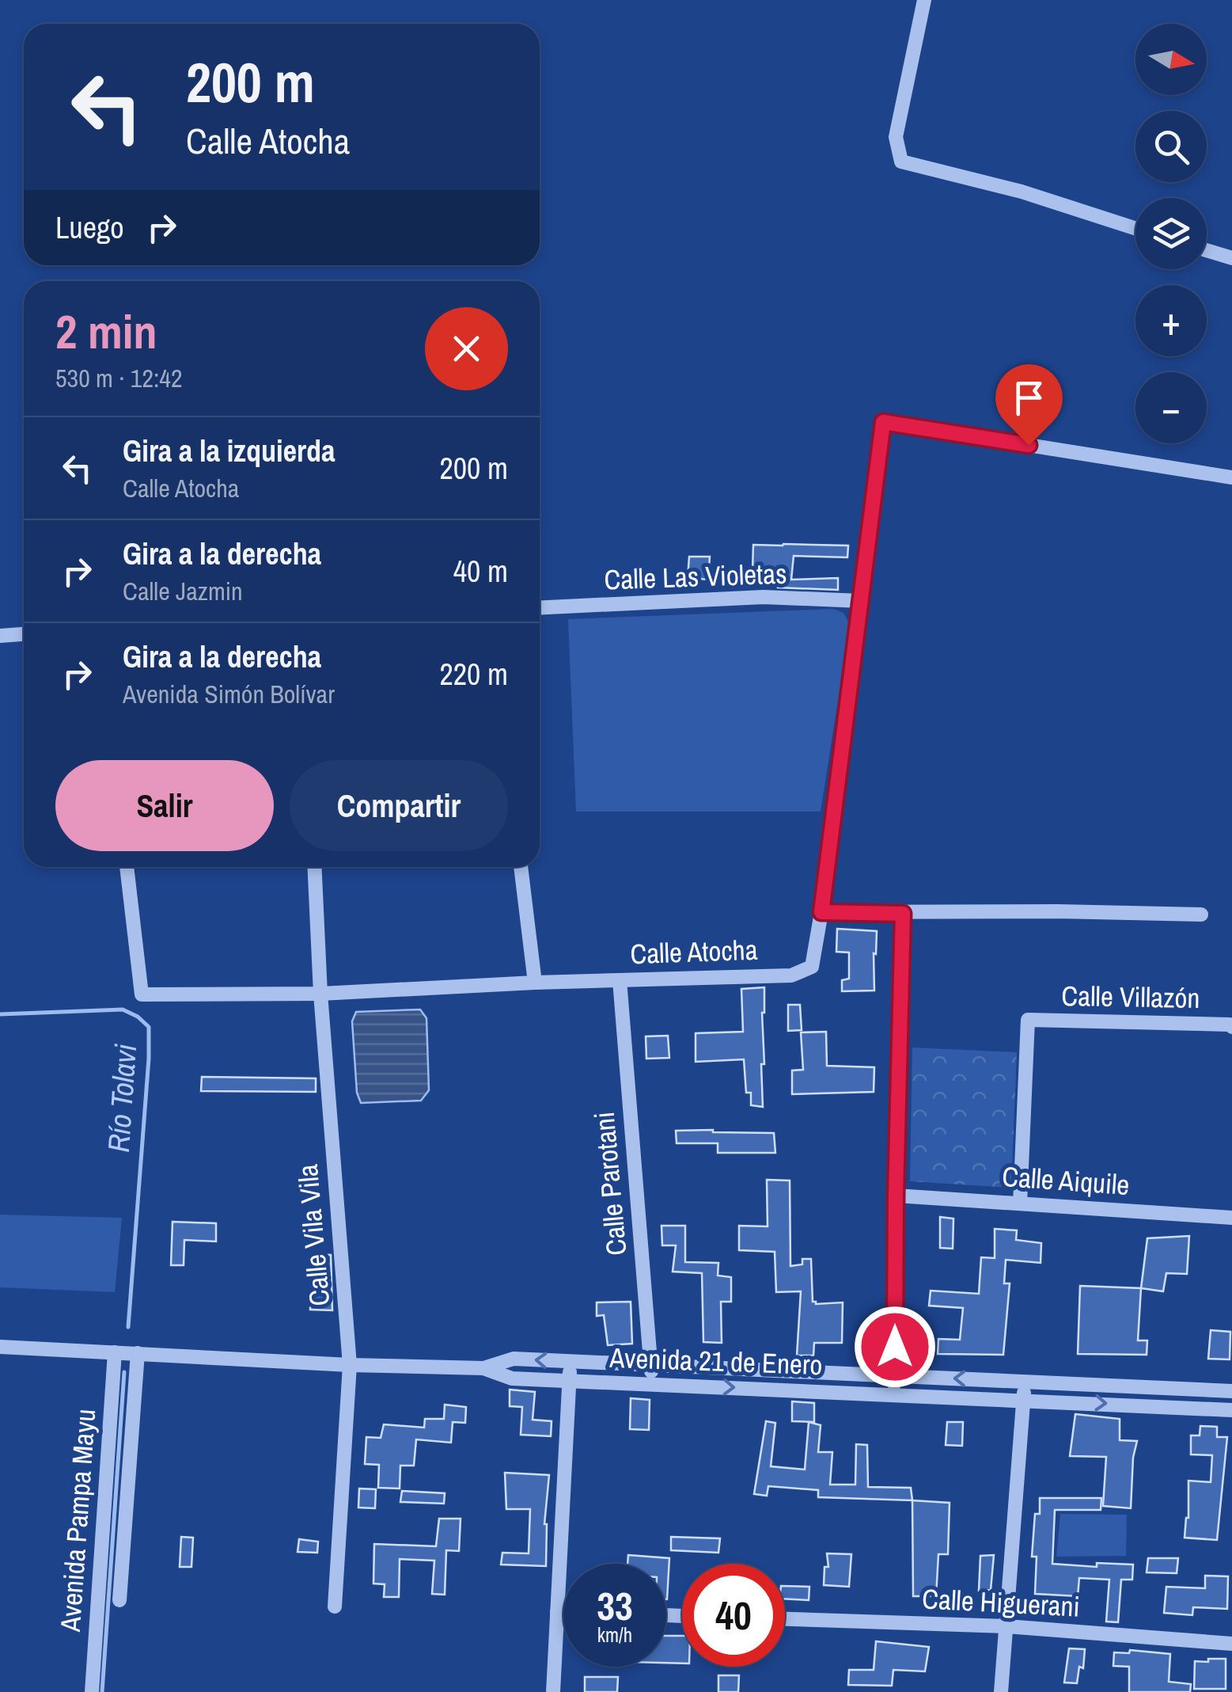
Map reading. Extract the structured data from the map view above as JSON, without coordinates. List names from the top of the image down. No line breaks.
{"streets":{"street":["Calle Las Violetas","Calle Atocha","Calle Villazón","Calle Aiquile","Calle Parotani","Calle Vila Vila","Avenida 21 de Enero","Avenida Pampa Mayu","Calle Higuerani"]},"crossings":[["Calle Atocha","Calle Parotani"],["Calle Atocha","Calle Vila Vila"],["Calle Villazón","Calle Aiquile"],["Calle Parotani","Avenida 21 de Enero"],["Calle Vila Vila","Avenida 21 de Enero"],["Avenida 21 de Enero","Avenida Pampa Mayu"]],"water":["Río Tolavi"],"north":"right","page":{"map_buttons":["+","−"],"turn":["200 m","Calle Atocha"],"then":"Luego","heading":["2 min","530 m · 12:42"],"list":[{"name":"Gira a la izquierda","note":"Calle Atocha","value":"200 m"},{"name":"Gira a la derecha","note":"Calle Jazmin","value":"40 m"},{"name":"Gira a la derecha","note":"Avenida Simón Bolívar","value":"220 m"}],"buttons":["Salir","Compartir"],"speed":"33 km/h","limit":"40"}}
